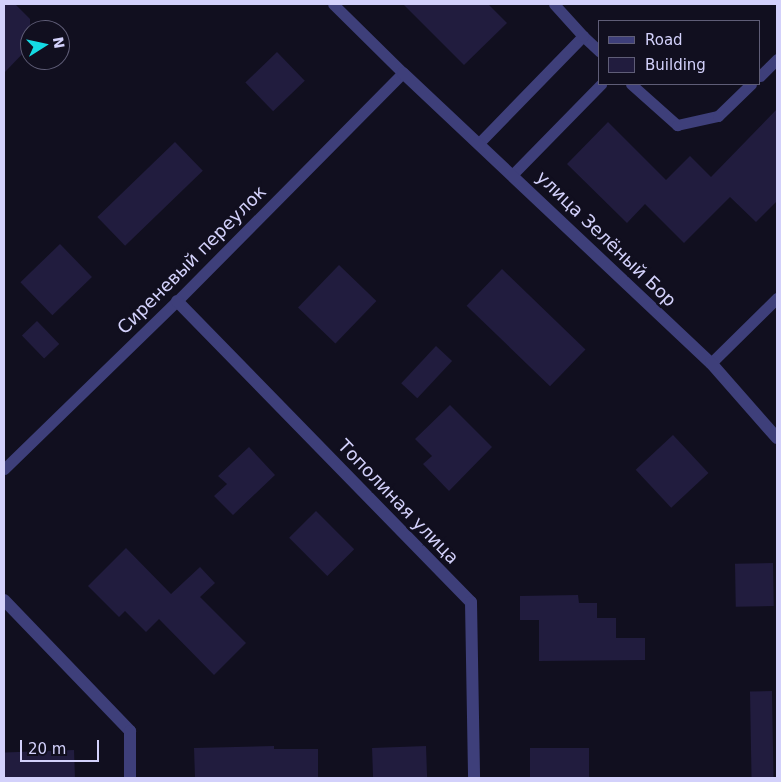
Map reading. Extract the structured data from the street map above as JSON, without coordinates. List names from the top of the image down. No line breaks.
{"streets":{"street":["улица Зелёный Бор","Тополиная улица"],"lane":["Сиреневый переулок"]},"crossings":[["улица Зелёный Бор","Сиреневый переулок"],["Сиреневый переулок","Тополиная улица"]],"legend":["Road","Building"],"scale_bar":"20 m","north":"right"}
